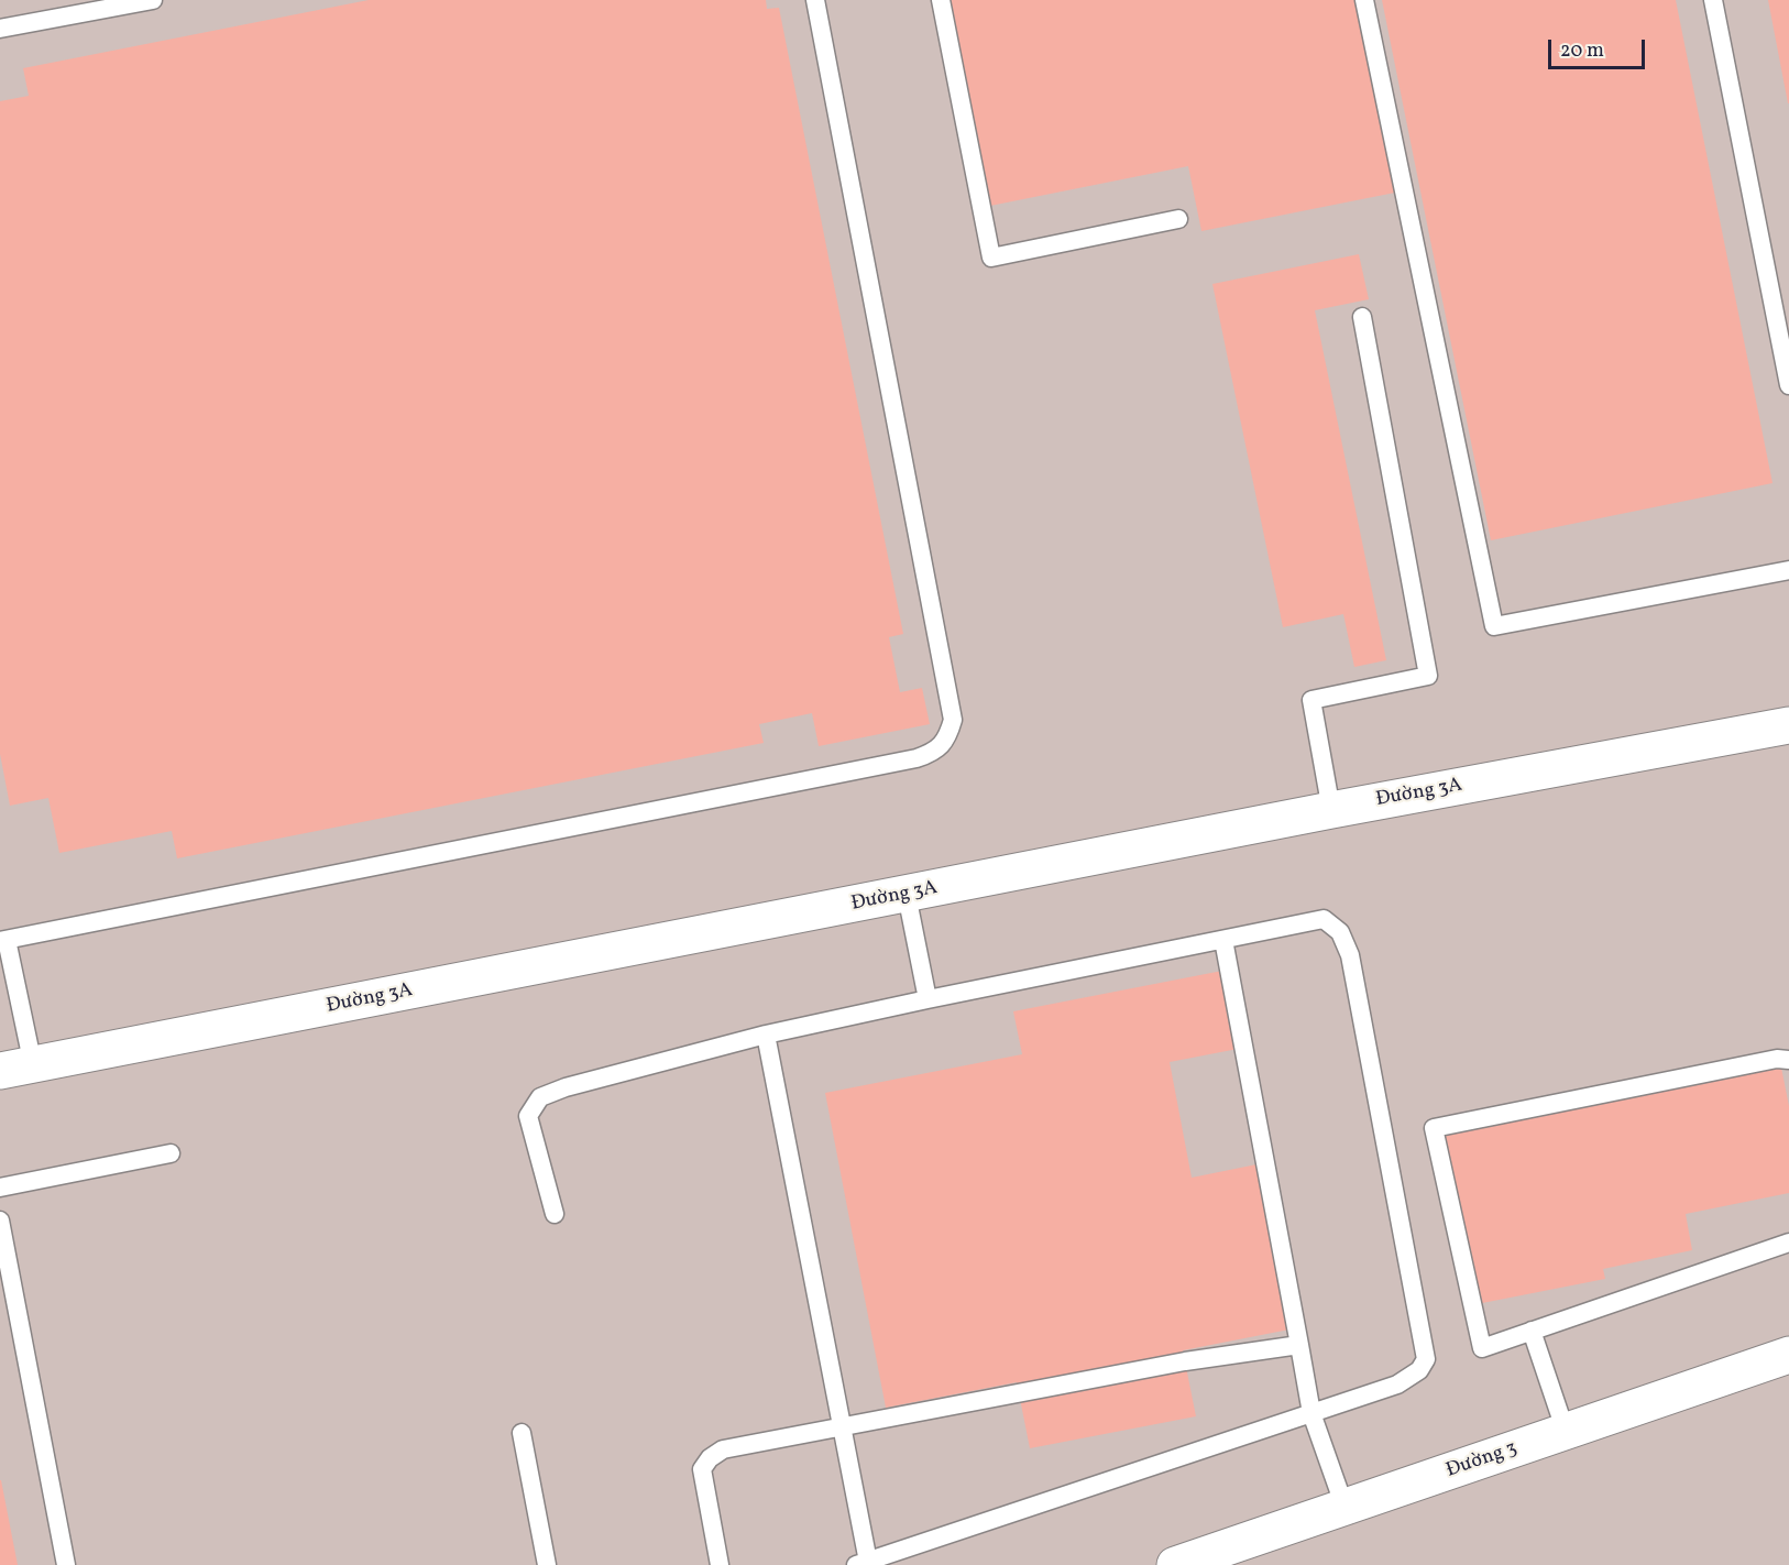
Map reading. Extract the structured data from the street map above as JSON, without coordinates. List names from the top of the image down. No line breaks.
{"streets":{"street":["Đường 3A","Đường 3"]},"scale_bar":"20 m"}
